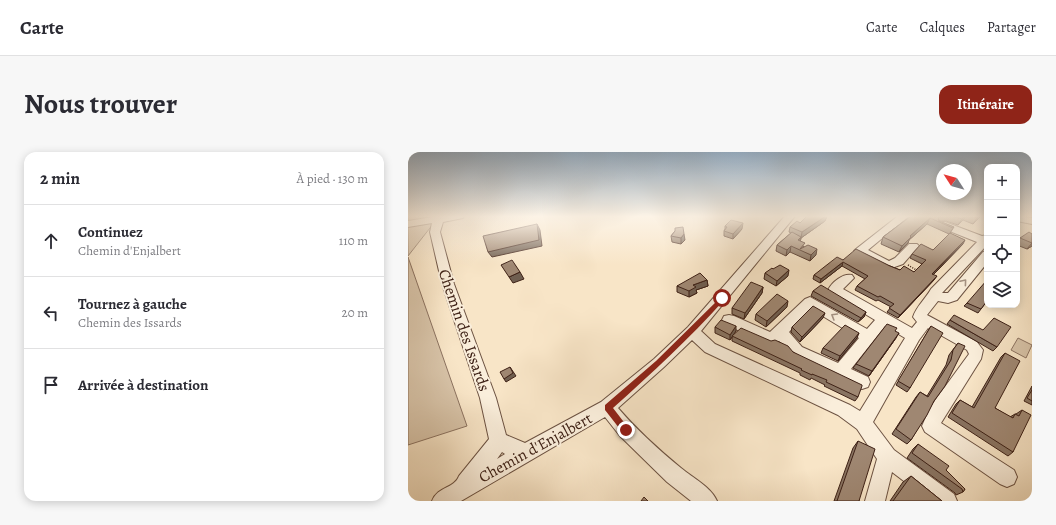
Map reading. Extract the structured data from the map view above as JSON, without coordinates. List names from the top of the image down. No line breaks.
{"streets":{"street":["Chemin des Issards","Chemin d'Enjalbert"]},"north":"top left","page":{"header":"Carte","nav":["Carte","Calques","Partager"],"title":"Nous trouver","buttons":"Itinéraire","heading":["2 min","À pied · 130 m"],"map_buttons":["+","−"],"list":[["Continuez","Chemin d'Enjalbert","110 m"],["Tournez à gauche","Chemin des Issards","20 m"],"Arrivée à destination"]}}
